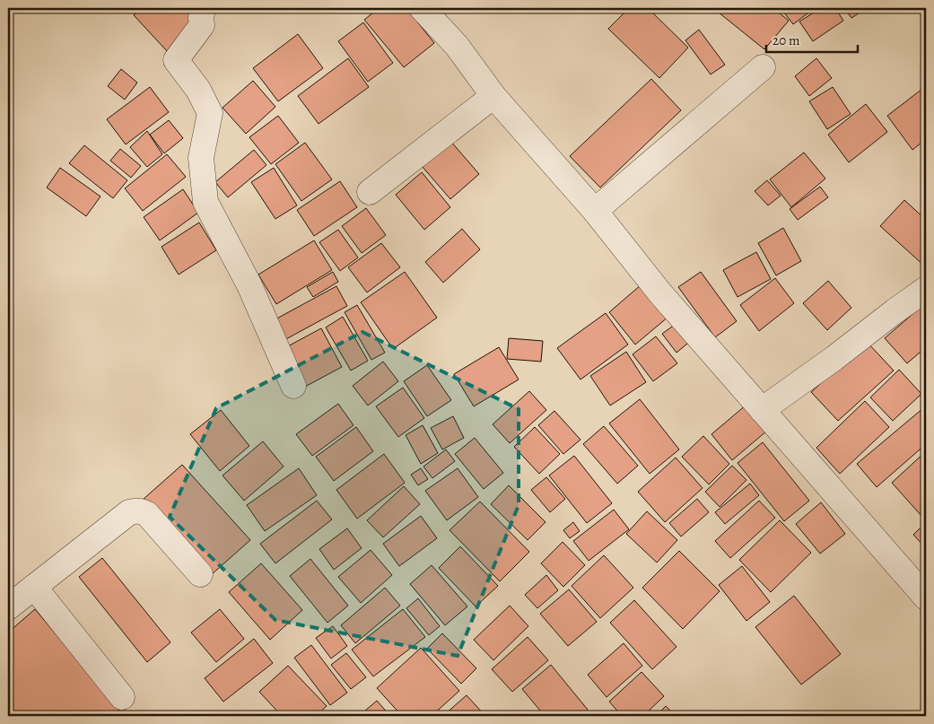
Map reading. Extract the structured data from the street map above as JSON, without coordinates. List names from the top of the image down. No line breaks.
{"scale_bar":"20 m"}
